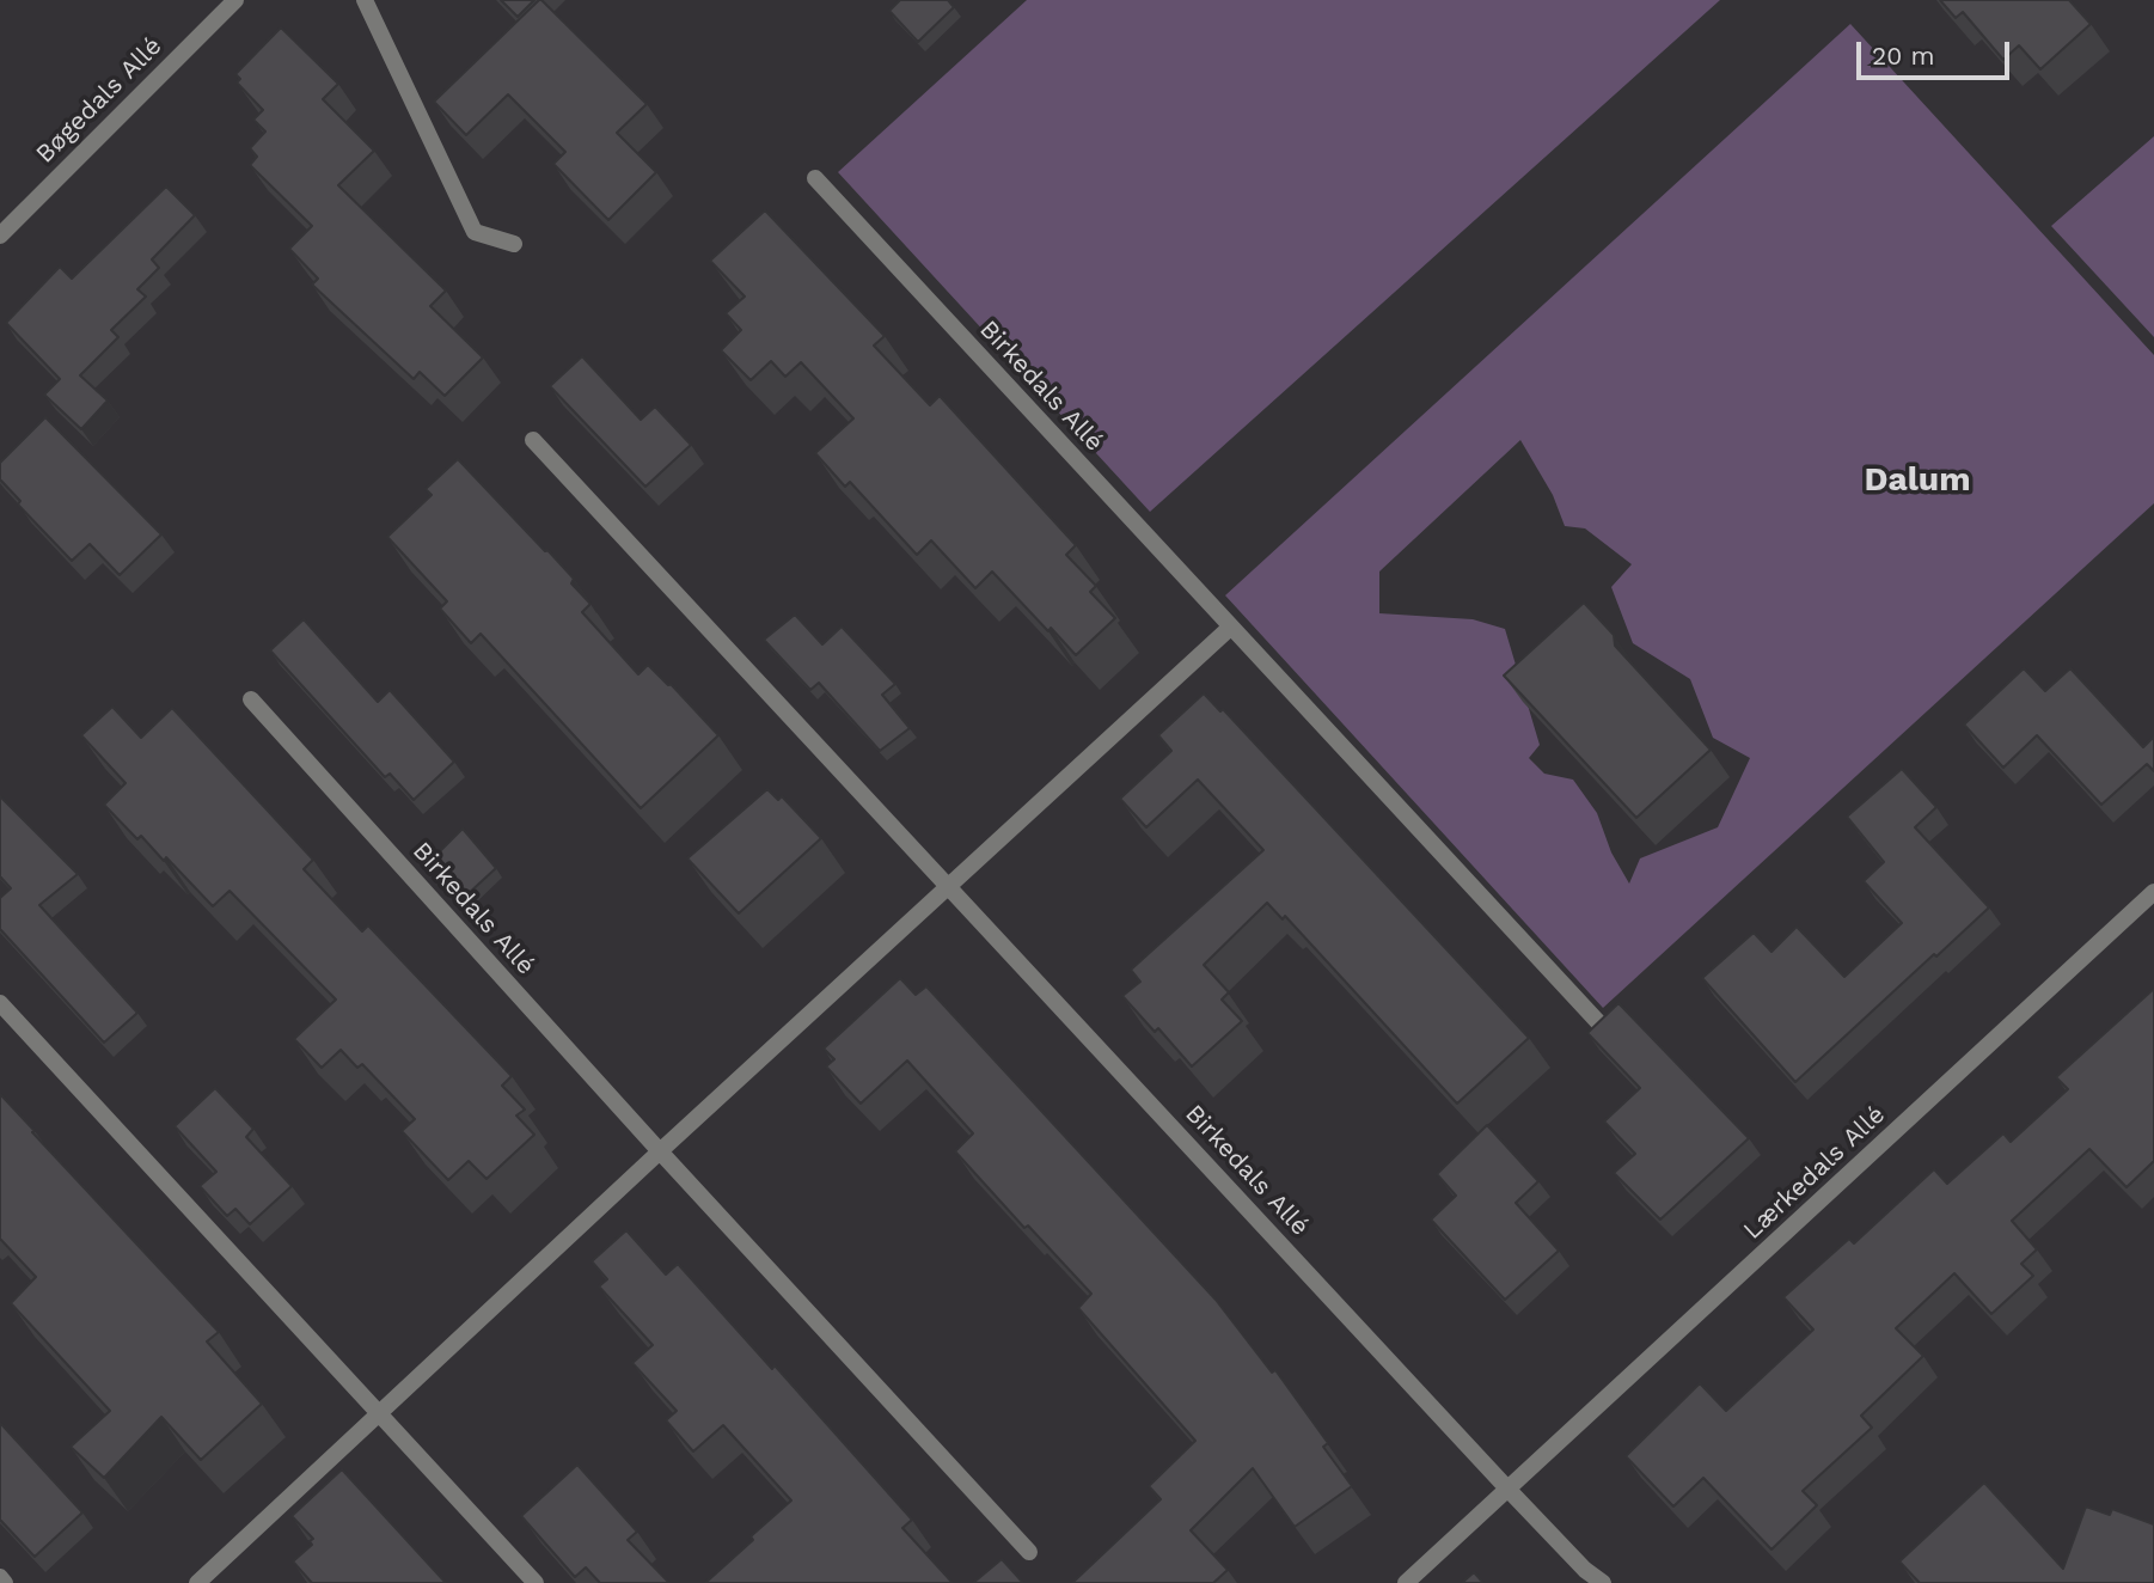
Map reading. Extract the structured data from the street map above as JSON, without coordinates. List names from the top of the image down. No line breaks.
{"streets":{"street":["Bøgedals Allé","Birkedals Allé","Lærkedals Allé"]},"crossings":[["Birkedals Allé","Lærkedals Allé"]],"districts":["Dalum"],"scale_bar":"20 m"}
